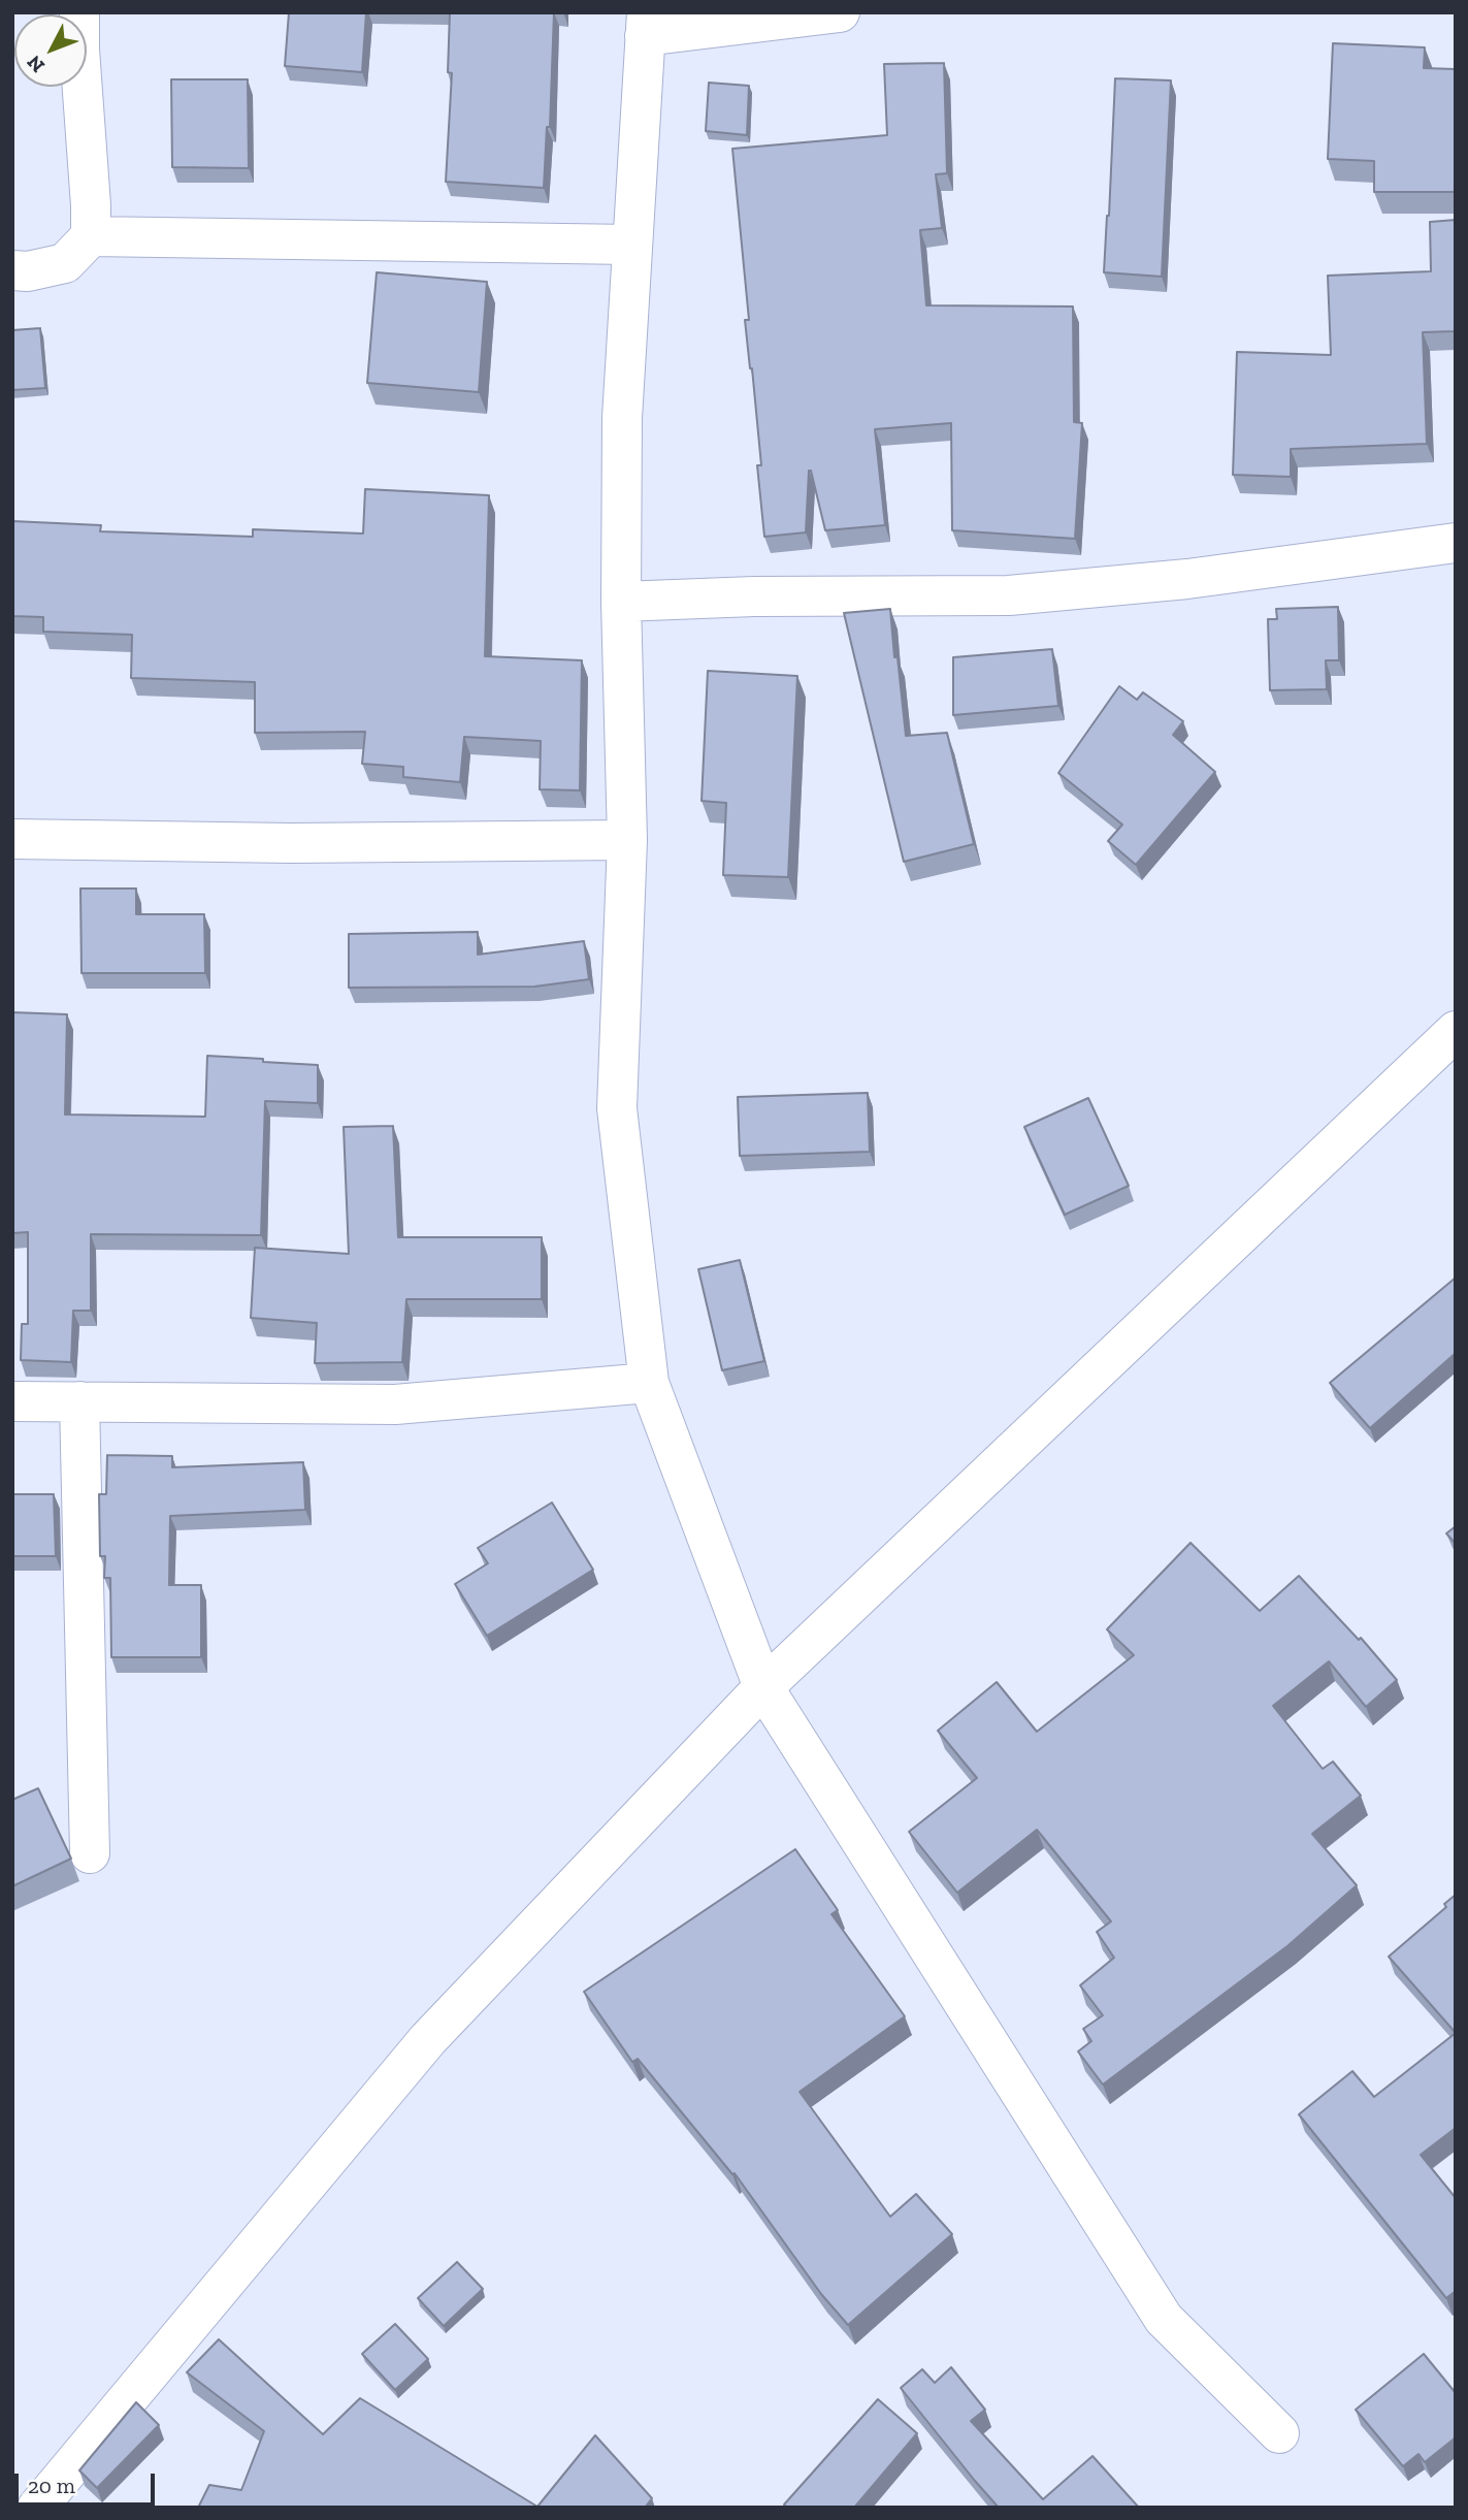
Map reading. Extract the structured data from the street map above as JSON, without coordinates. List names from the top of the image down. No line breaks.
{"scale_bar":"20 m","north":"bottom left"}
